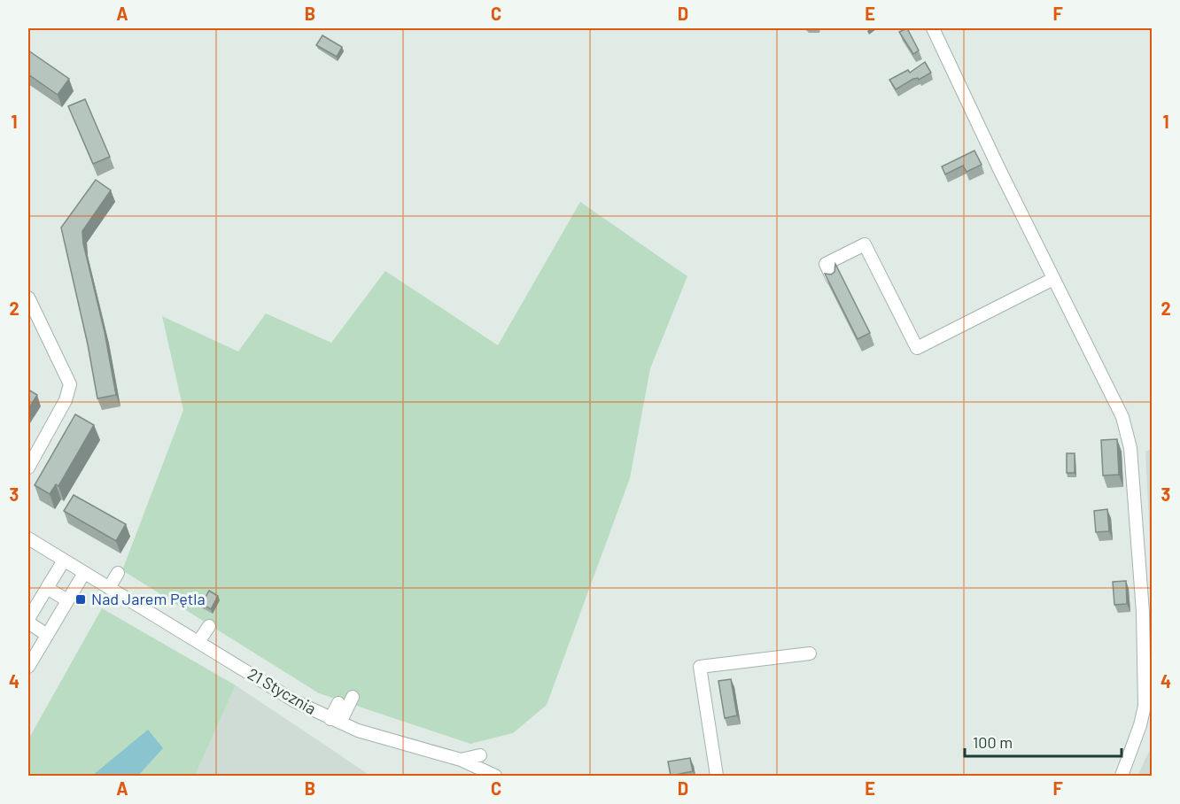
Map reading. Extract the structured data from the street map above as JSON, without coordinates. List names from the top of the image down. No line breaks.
{"streets":{"street":["21 Stycznia"]},"places":{"transit":["Nad Jarem Pętla"]},"scale_bar":"100 m","grid":{"columns":["A","B","C","D","E","F"],"rows":["1","2","3","4"]}}
